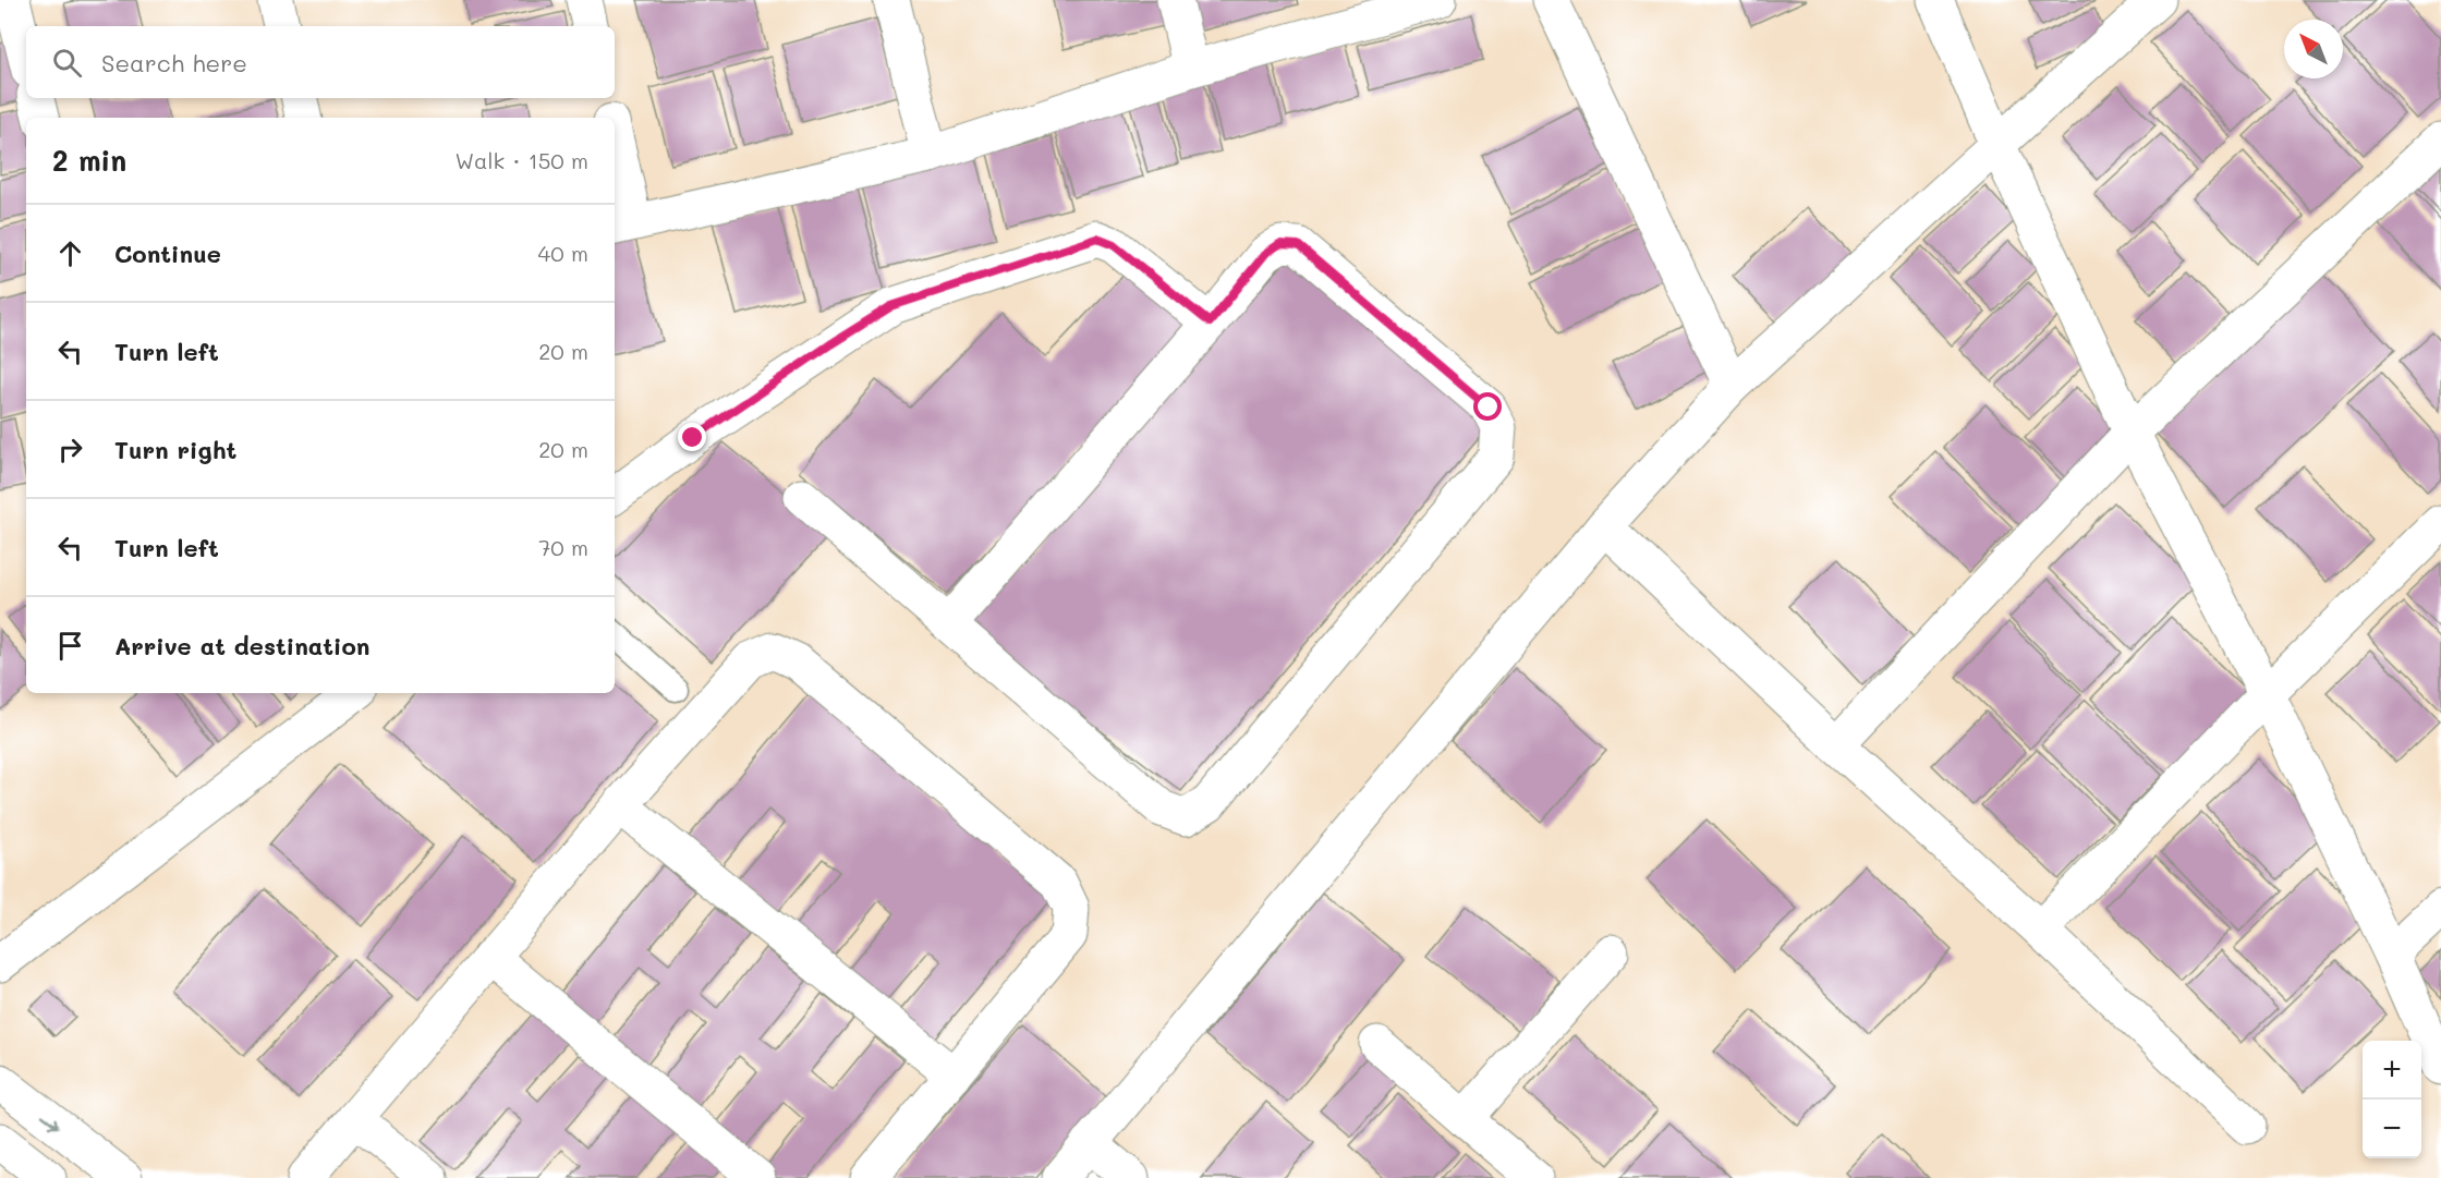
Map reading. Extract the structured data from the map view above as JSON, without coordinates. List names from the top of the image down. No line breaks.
{"north":"top left","page":{"search":"Search here","heading":["2 min","Walk · 150 m"],"list":[["Continue","40 m"],["Turn left","20 m"],["Turn right","20 m"],["Turn left","70 m"],"Arrive at destination"],"map_buttons":["+","−"]}}
